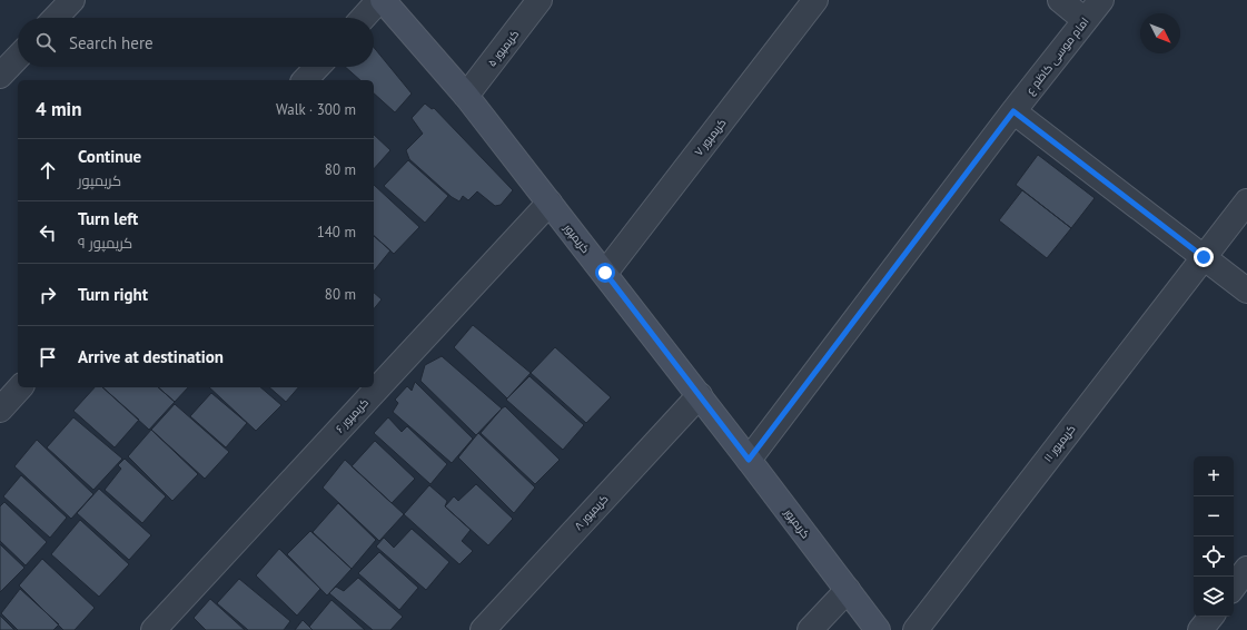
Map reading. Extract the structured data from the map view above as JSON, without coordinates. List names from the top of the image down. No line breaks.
{"streets":{"street":["کریمپور ۵","امام موسی کاظم ع","کریمپور ۷","کریمپور","کریمپور ۶","کریمپور ۱۱","کریمپور ۸"]},"crossings":[["کریمپور ۵","کریمپور"],["امام موسی کاظم ع","کریمپور"],["کریمپور ۷","کریمپور"],["کریمپور","کریمپور ۶"],["کریمپور","کریمپور ۸"]],"north":"bottom right","page":{"search":"Search here","heading":["4 min","Walk · 300 m"],"list":[["Continue","کریمپور","80 m"],["Turn left","کریمپور ۹","140 m"],["Turn right","80 m"],"Arrive at destination"],"map_buttons":["+","−"]}}
